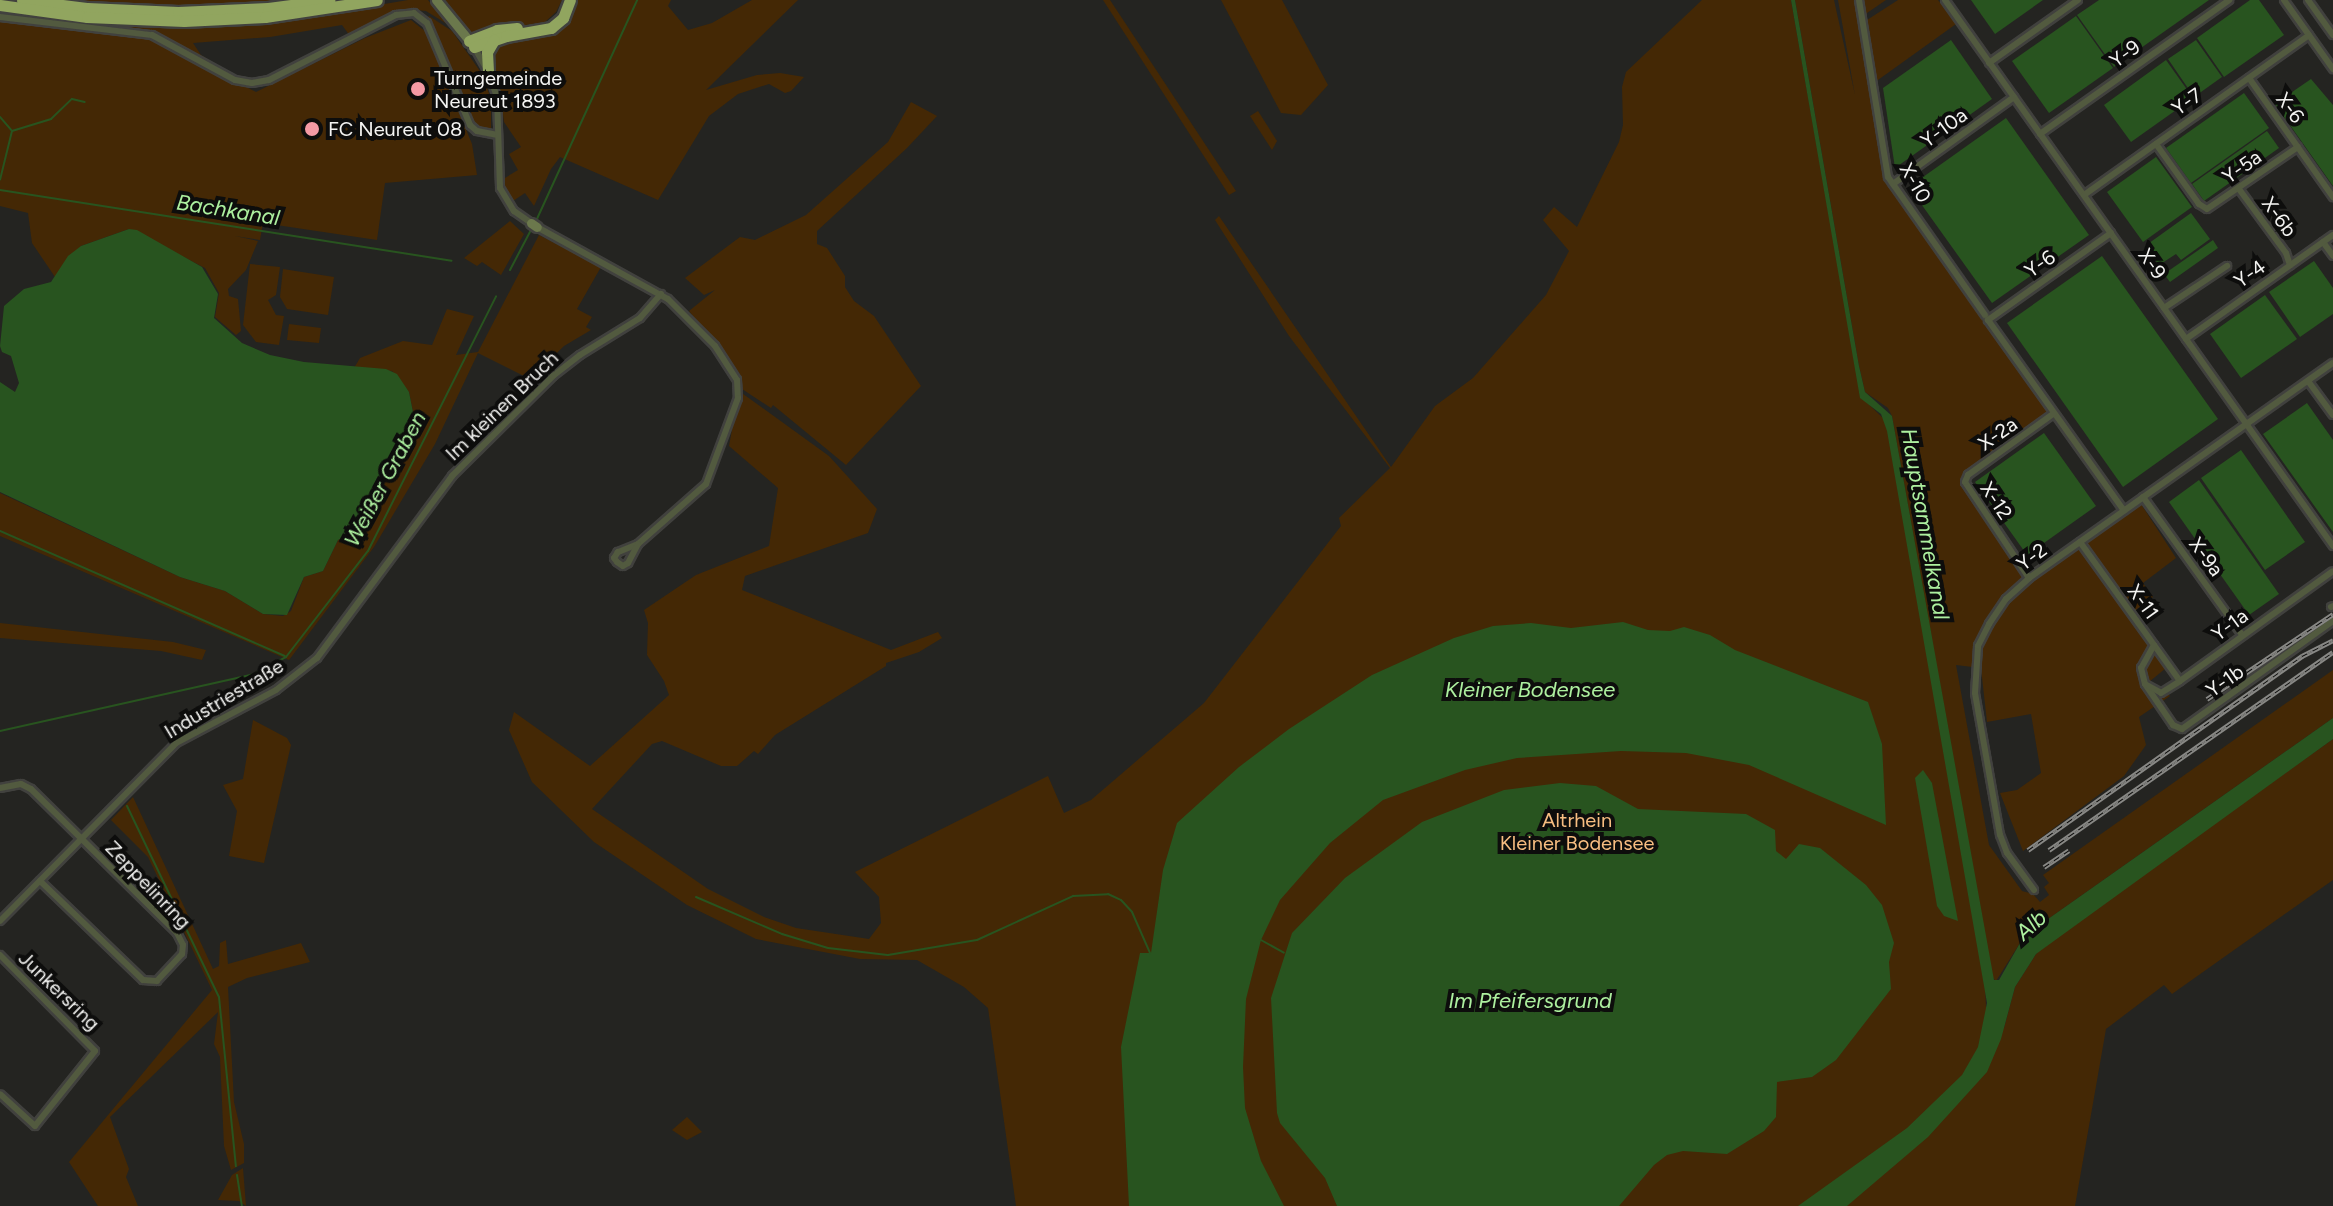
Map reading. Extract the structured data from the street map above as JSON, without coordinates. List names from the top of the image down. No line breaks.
{"streets":{"street":["Y-9","Y-7","X-6","Y-10a","Y-5a","X-10","X-6b","Y-6","X-9","Y-4","Im kleinen Bruch","X-2a","X-12","Y-2","X-9a","X-11","Y-1a","Y-1b","Industriestraße","Zeppelinring","Junkersring"]},"crossings":[["Y-9","X-9"],["Y-7","X-6"],["Y-7","Y-5a"],["Y-7","X-9"],["X-6","Y-5a"],["Y-10a","X-10"],["Y-10a","X-9"],["Y-5a","X-6b"],["X-10","Y-6"],["X-10","X-2a"],["X-10","Y-2"],["X-6b","Y-4"],["Y-6","X-9"],["X-9","Y-4"],["X-9","Y-2"],["Im kleinen Bruch","Industriestraße"],["X-2a","X-12"],["X-12","Y-2"],["Y-2","X-9a"],["Y-2","X-11"],["X-9a","Y-1a"],["X-11","Y-1a"],["Industriestraße","Zeppelinring"]],"water":["Bachkanal","Weißer Graben","Hauptsammelkanal","Kleiner Bodensee","Alb","Im Pfeifersgrund"],"parks":["Altrhein Kleiner Bodensee"],"places":["Turngemeinde Neureut 1893","FC Neureut 08"]}
